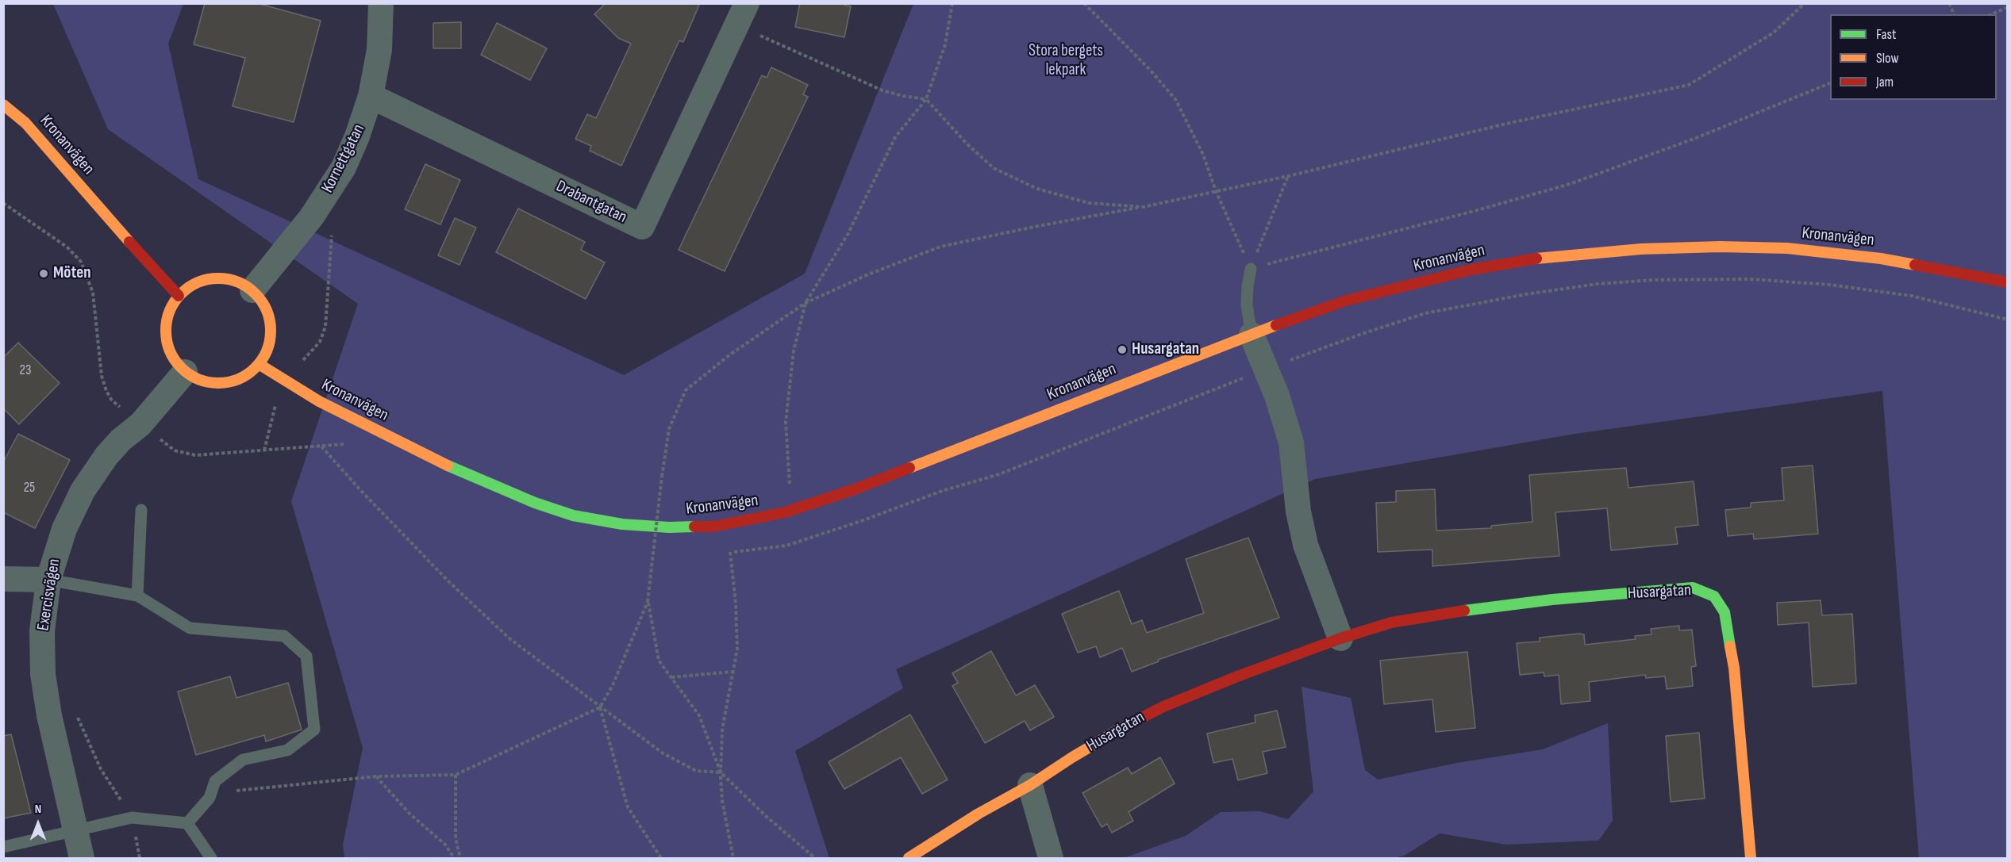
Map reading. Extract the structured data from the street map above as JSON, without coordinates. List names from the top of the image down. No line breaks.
{"streets":{"street":["Kronanvägen","Kornettgatan","Drabantgatan","Husargatan","Exercisvägen"]},"crossings":[["Kronanvägen","Kornettgatan"],["Kronanvägen","Exercisvägen"],["Kornettgatan","Drabantgatan"],["Kornettgatan","Exercisvägen"]],"parks":["Stora bergets lekpark"],"places":["Möten","Husargatan"],"house_numbers":["23","25"],"legend":["Fast","Slow","Jam"],"north":"top"}
